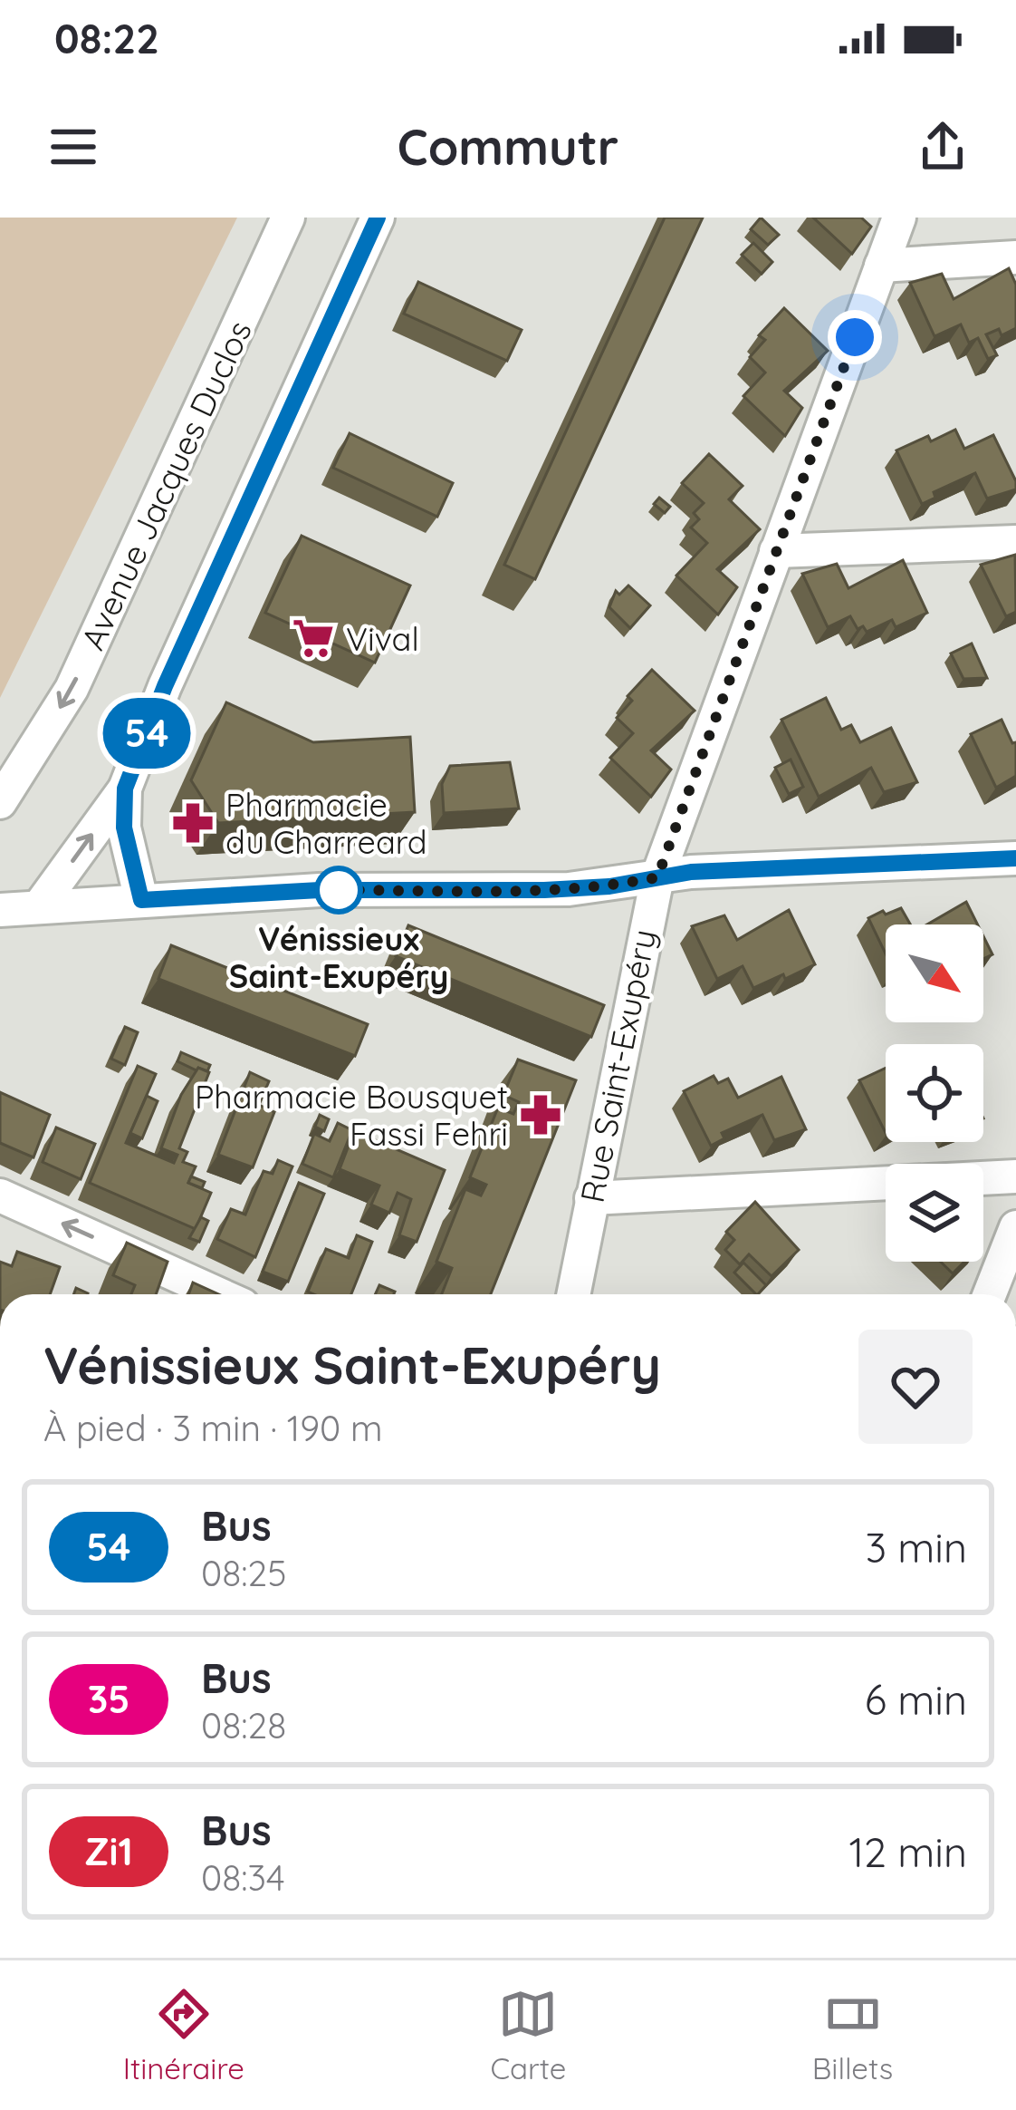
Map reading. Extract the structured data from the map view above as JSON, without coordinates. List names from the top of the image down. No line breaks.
{"streets":{"street":["Avenue Jacques Duclos","Rue Saint-Exupéry"]},"places":{"supermarket":["Vival"],"pharmacy":["Pharmacie du Charreard","Pharmacie Bousquet Fassi Fehri"],"other":["Vénissieux Saint-Exupéry"]},"lines":["bus line 54"],"north":"bottom right","page":{"status":"08:22","header":"Commutr","on_map":"54","heading":["Vénissieux Saint-Exupéry","À pied · 3 min · 190 m"],"list":[{"mark":"54","name":"Bus","note":"08:25","value":"3 min"},{"mark":"35","name":"Bus","note":"08:28","value":"6 min"},{"mark":"Zi1","name":"Bus","note":"08:34","value":"12 min"}],"tabs":["Itinéraire","Carte","Billets"]}}
